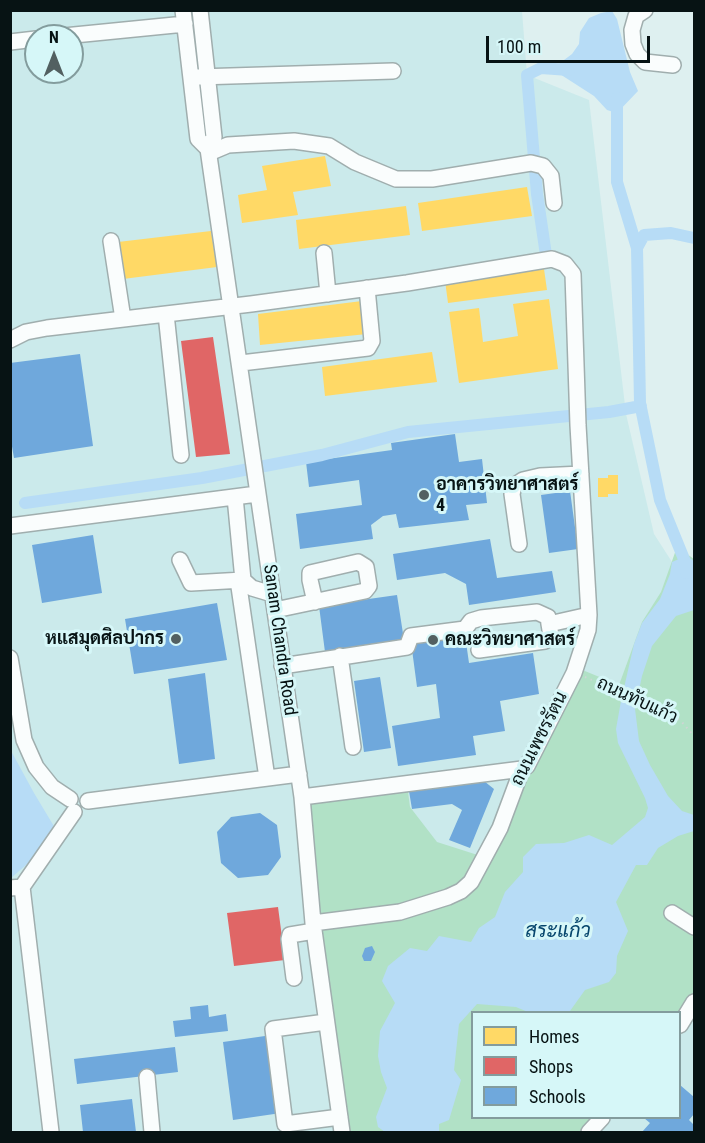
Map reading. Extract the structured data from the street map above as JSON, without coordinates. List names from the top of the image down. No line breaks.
{"streets":{"street":["Sanam Chandra Road","ถนนเพชรรัตน"],"path":["ถนนทับแก้ว"]},"crossings":[["Sanam Chandra Road","ถนนเพชรรัตน"],["ถนนทับแก้ว","ถนนเพชรรัตน"]],"water":["สระแก้ว"],"places":["อาคารวิทยาศาสตร์ 4","หแสมุดศิลปากร","คณะวิทยาศาสตร์"],"legend":["Homes","Shops","Schools"],"scale_bar":"100 m","north":"top"}
